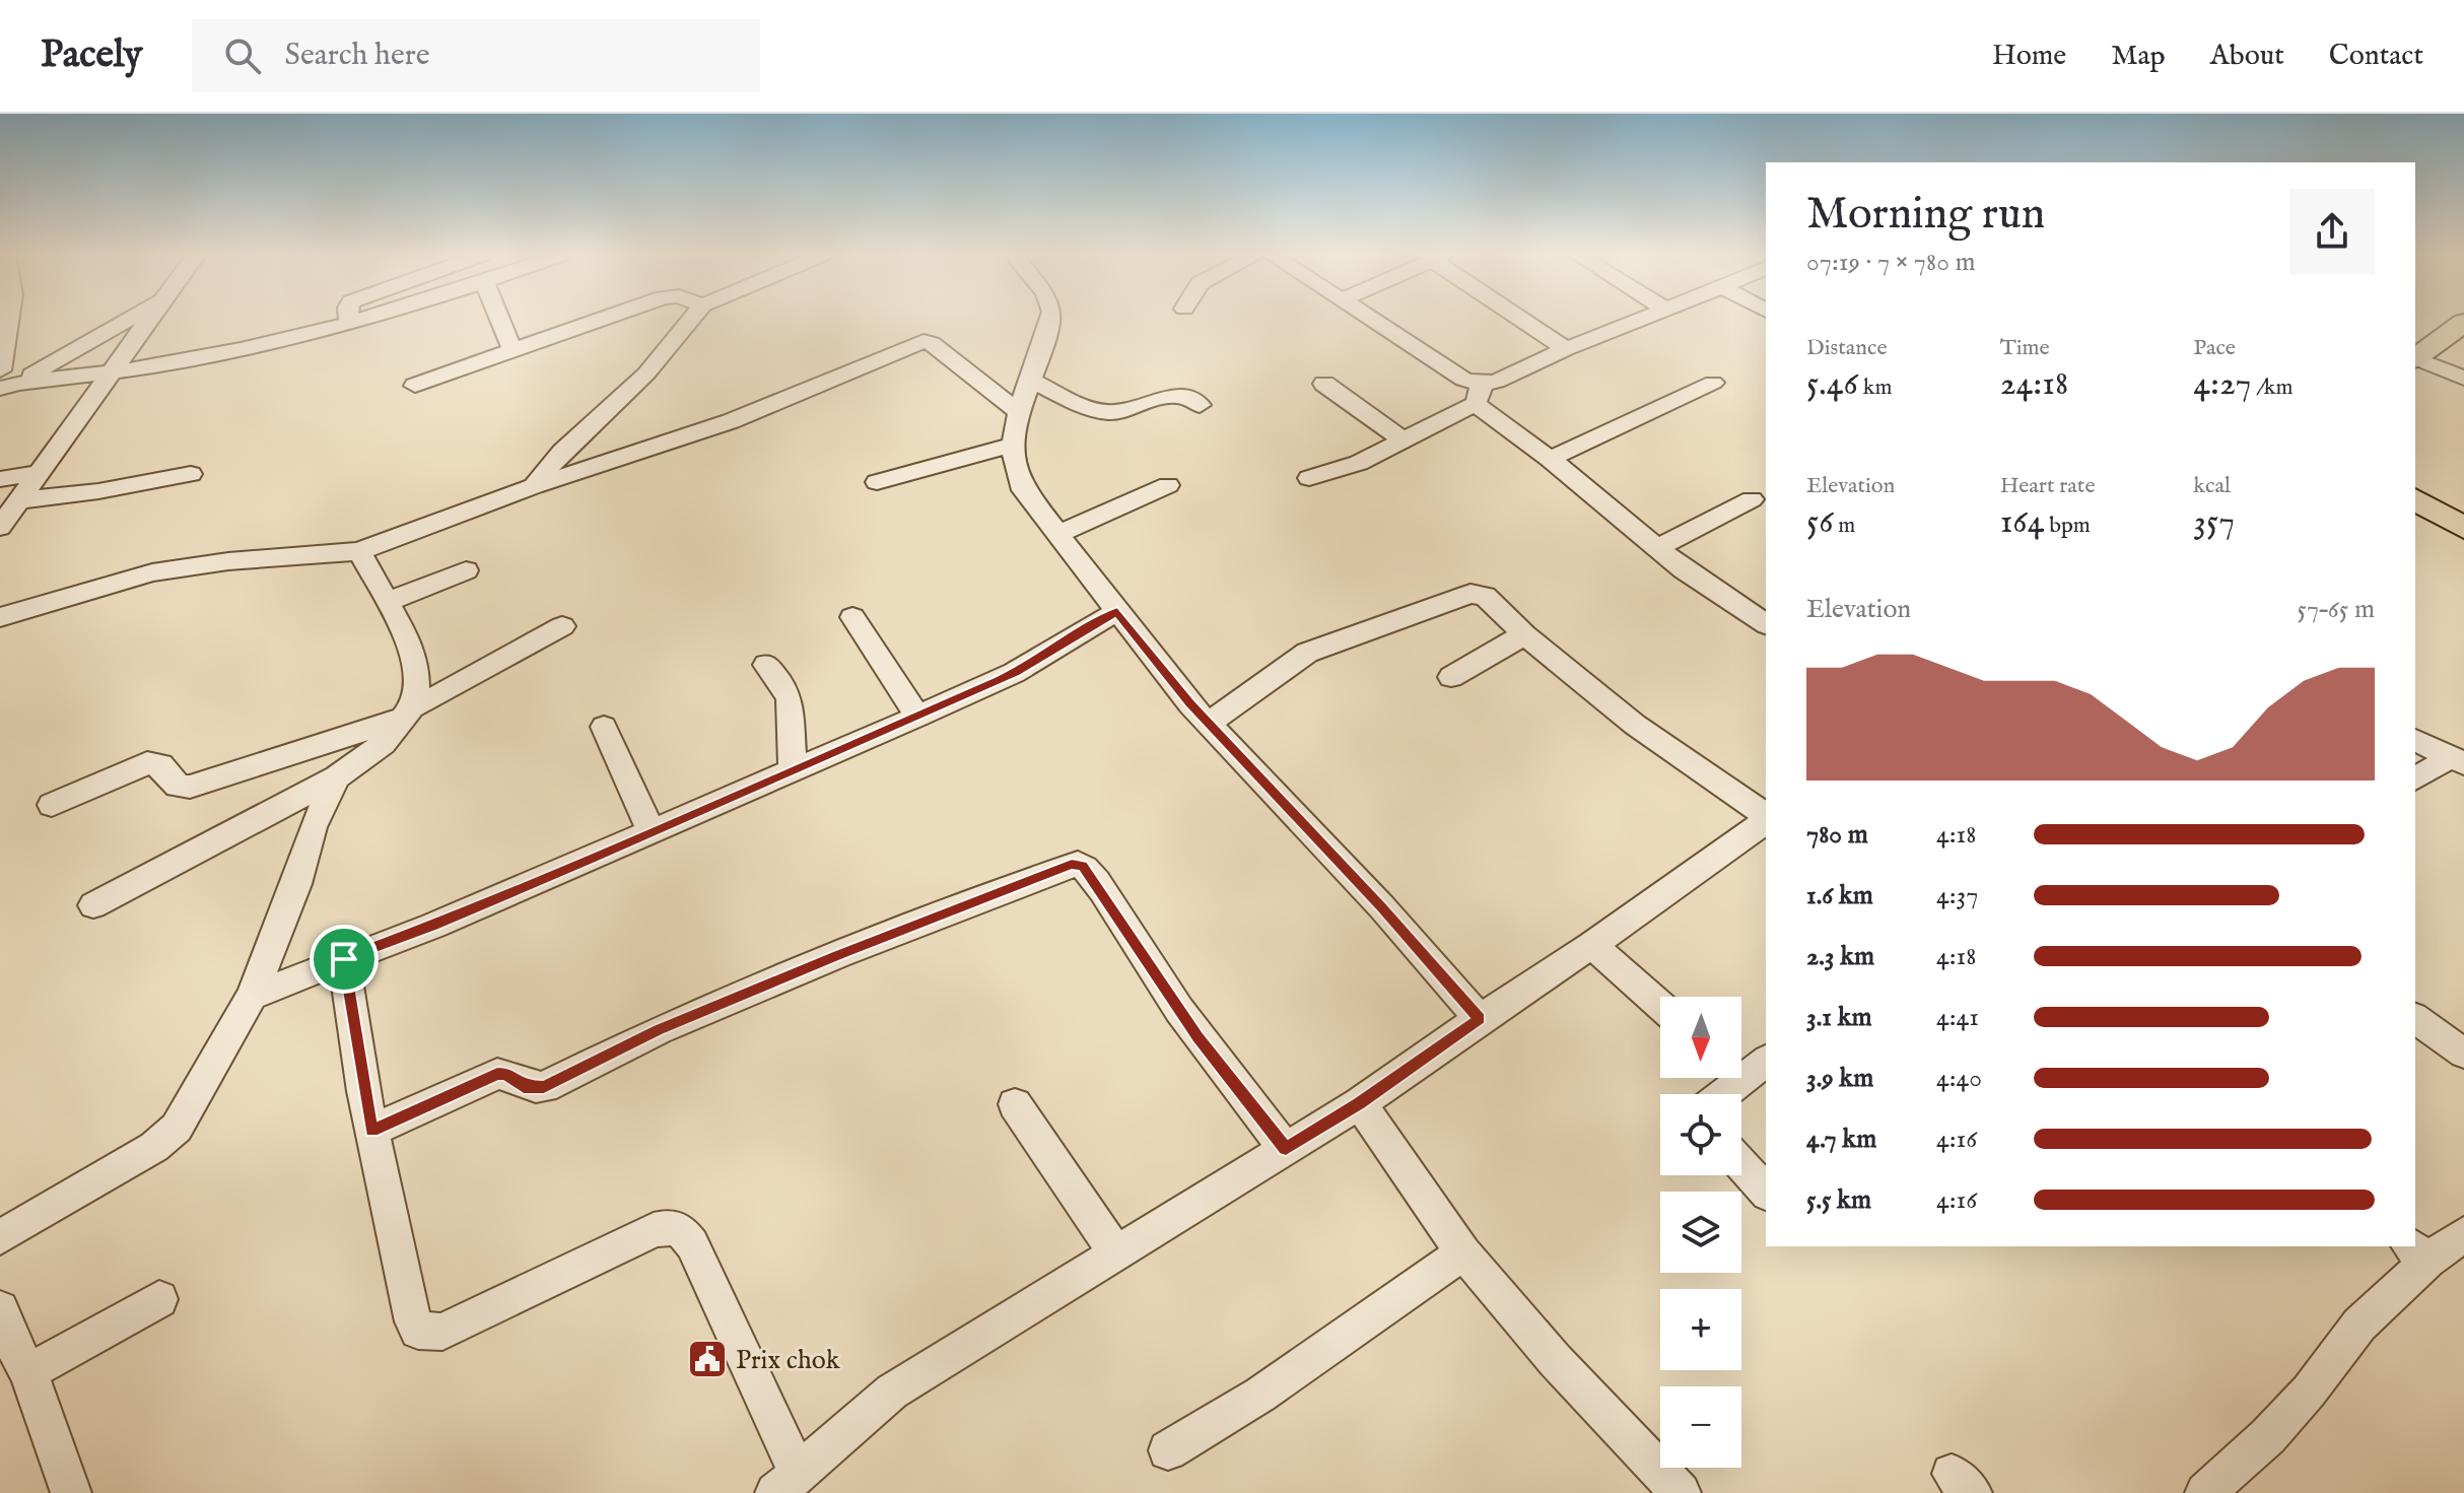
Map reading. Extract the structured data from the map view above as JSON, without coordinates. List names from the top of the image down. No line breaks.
{"places":{"public building":["Prix chok"]},"north":"bottom","page":{"header":"Pacely","search":"Search here","nav":["Home","Map","About","Contact"],"heading":["Morning run","07:19 · 7 × 780 m"],"stats":[["Distance","5.46 km"],["Time","24:18"],["Pace","4:27 /km"],["Elevation","56 m"],["Heart rate","164 bpm"],["kcal","357"]],"chart":["Elevation","57–65 m"],"list":[{"name":"780 m","note":"4:18"},{"name":"1.6 km","note":"4:37"},{"name":"2.3 km","note":"4:18"},{"name":"3.1 km","note":"4:41"},{"name":"3.9 km","note":"4:40"},{"name":"4.7 km","note":"4:16"},{"name":"5.5 km","note":"4:16"}],"map_buttons":["+","−"]}}
